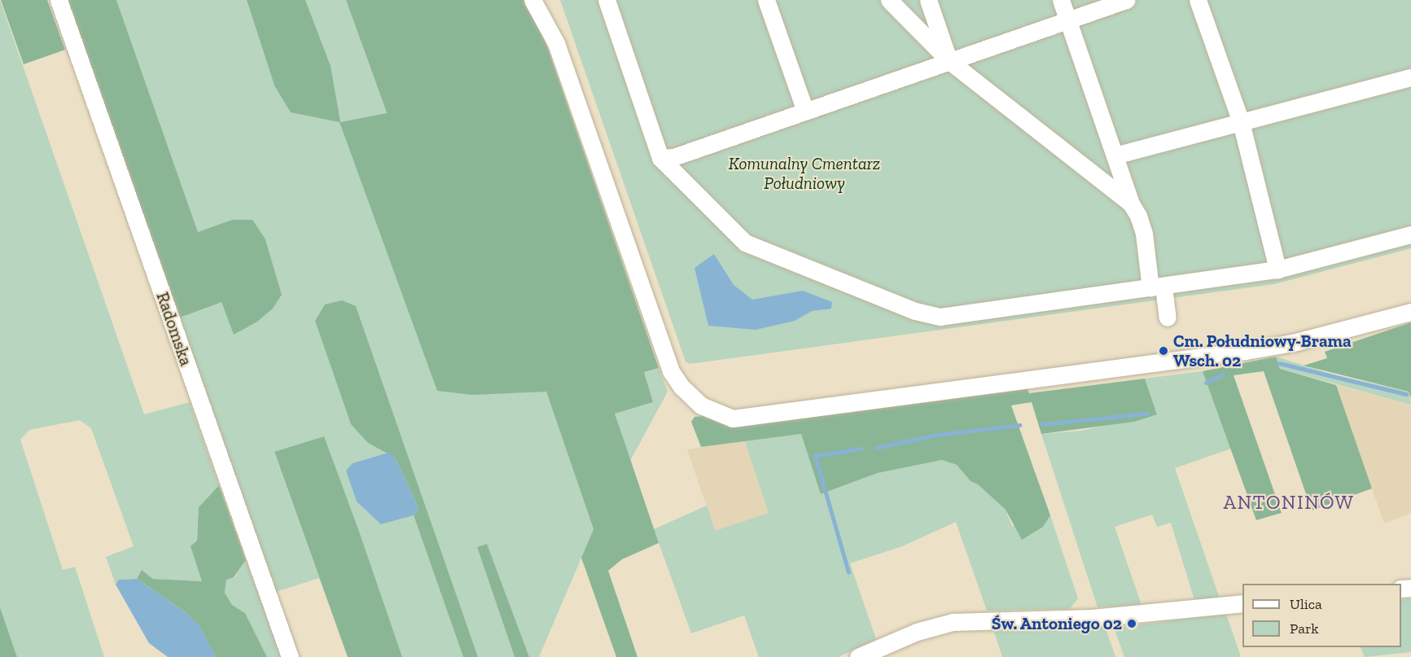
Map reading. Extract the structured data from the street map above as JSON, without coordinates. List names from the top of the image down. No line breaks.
{"streets":{"street":["Radomska"]},"districts":["ANTONINÓW"],"parks":["Komunalny Cmentarz Południowy"],"places":["Cm. Południowy-Brama Wsch. 02","Św. Antoniego 02"],"legend":["Ulica","Park"]}
